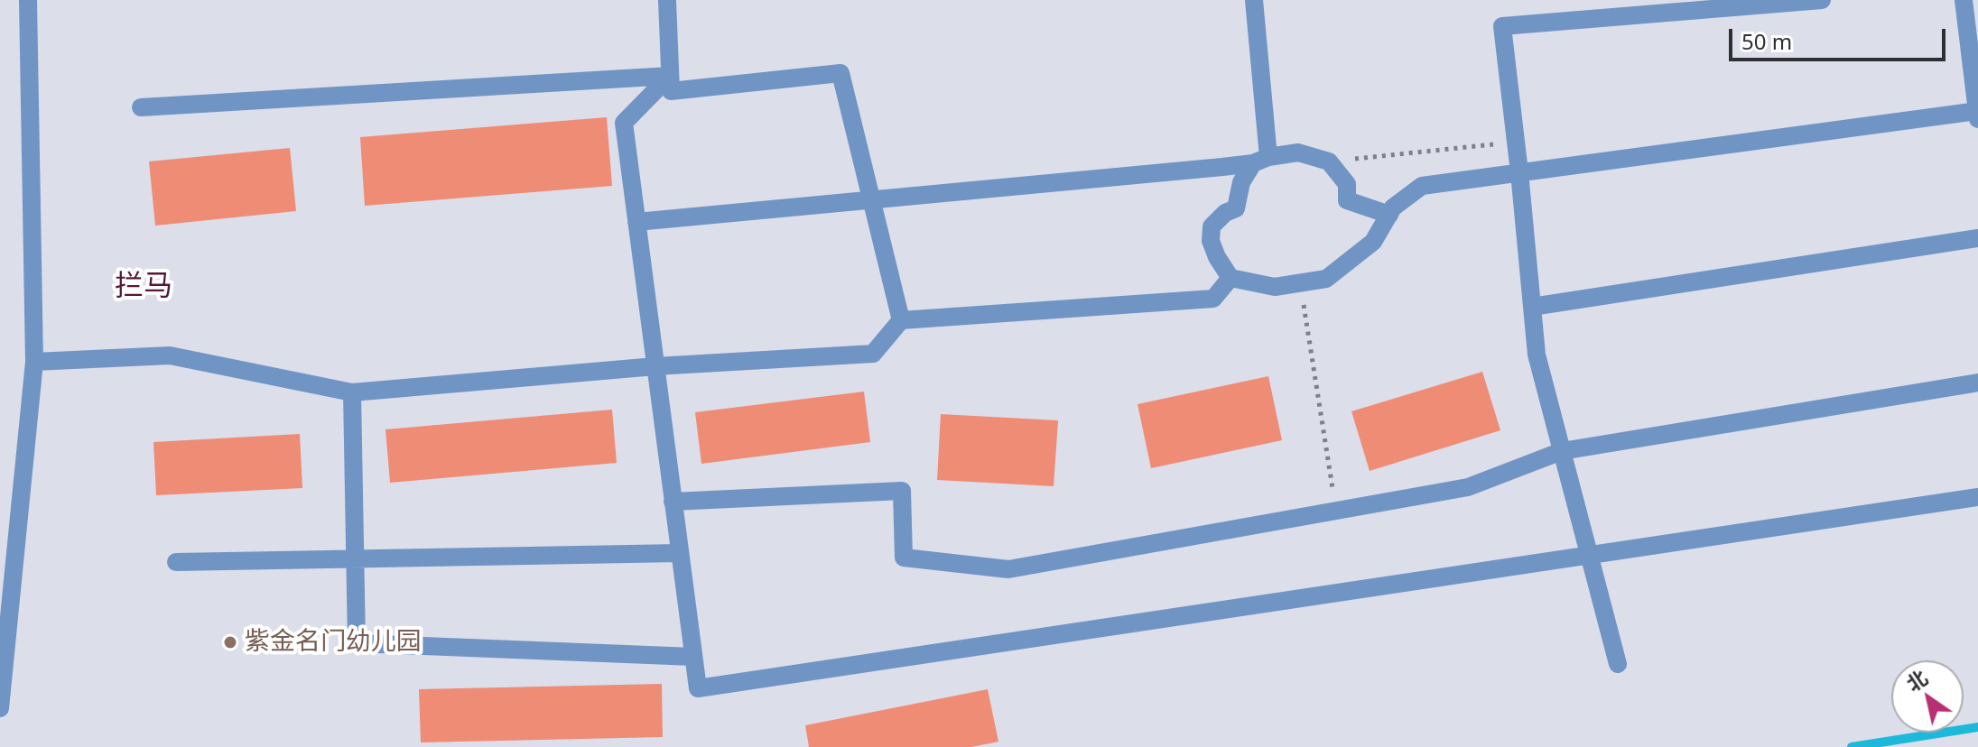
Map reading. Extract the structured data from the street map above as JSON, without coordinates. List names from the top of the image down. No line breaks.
{"districts":["拦马"],"places":["紫金名门幼儿园"],"scale_bar":"50 m","north":"top left"}
